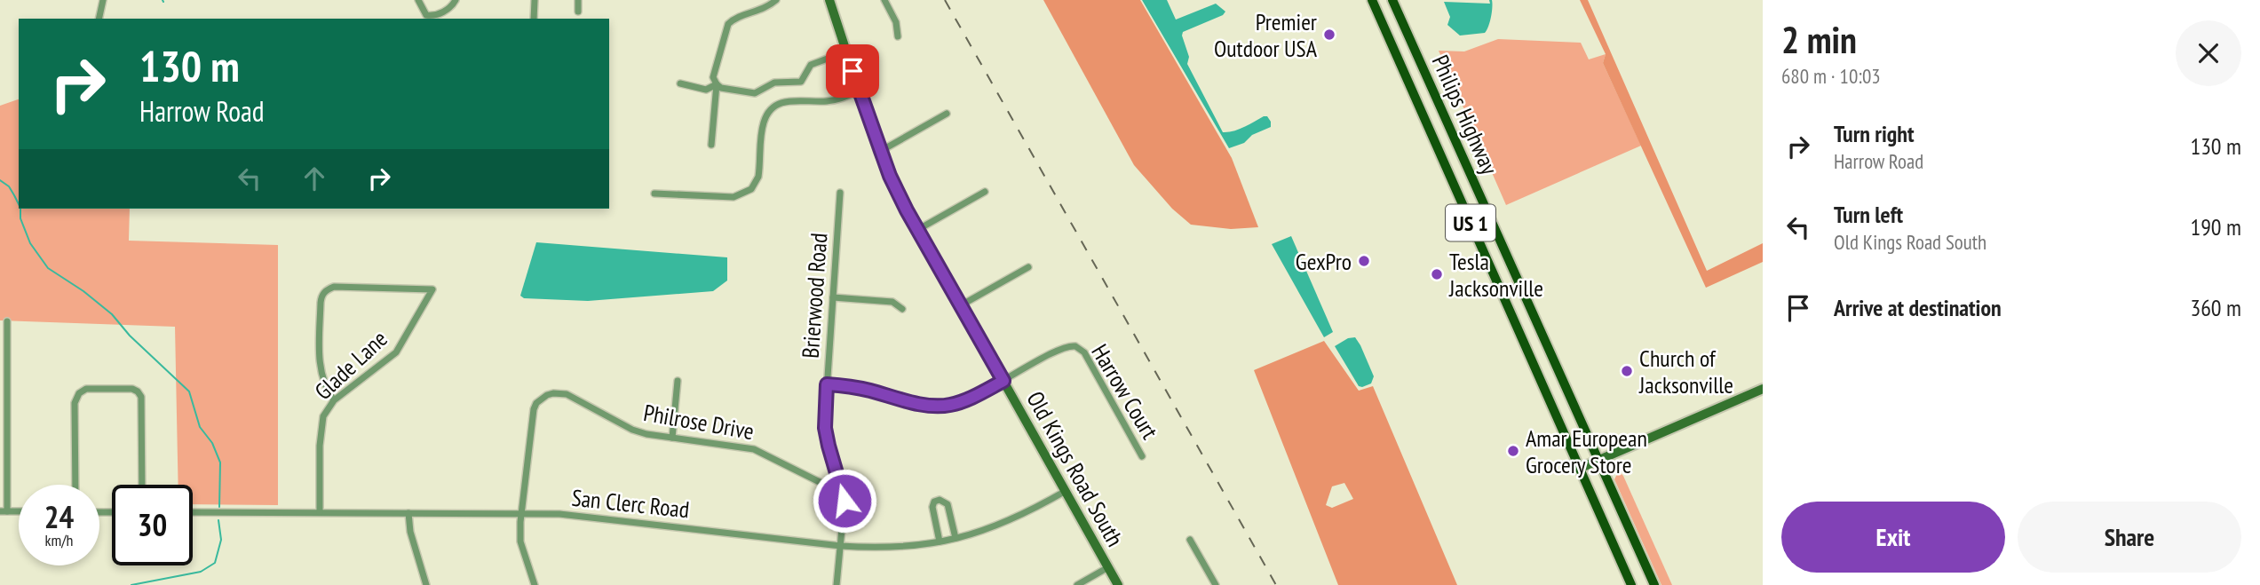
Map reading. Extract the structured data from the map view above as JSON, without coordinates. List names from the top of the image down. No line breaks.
{"streets":{"main road":["Philips Highway","US 1"],"street":["Brierwood Road","Glade Lane","Harrow Court","Philrose Drive","Old Kings Road South","San Clerc Road"]},"crossings":[["Brierwood Road","Philrose Drive"],["Brierwood Road","San Clerc Road"],["Glade Lane","San Clerc Road"],["Harrow Court","Old Kings Road South"],["Philrose Drive","San Clerc Road"],["Old Kings Road South","San Clerc Road"]],"places":["Premier Outdoor USA","GexPro","Tesla Jacksonville","Church of Jacksonville","Amar European Grocery Store"],"page":{"heading":["2 min","680 m · 10:03"],"turn":["130 m","Harrow Road"],"list":[{"name":"Turn right","note":"Harrow Road","value":"130 m"},{"name":"Turn left","note":"Old Kings Road South","value":"190 m"},{"name":"Arrive at destination","value":"360 m"}],"speed":"24 km/h","limit":"30","buttons":["Exit","Share"]}}
